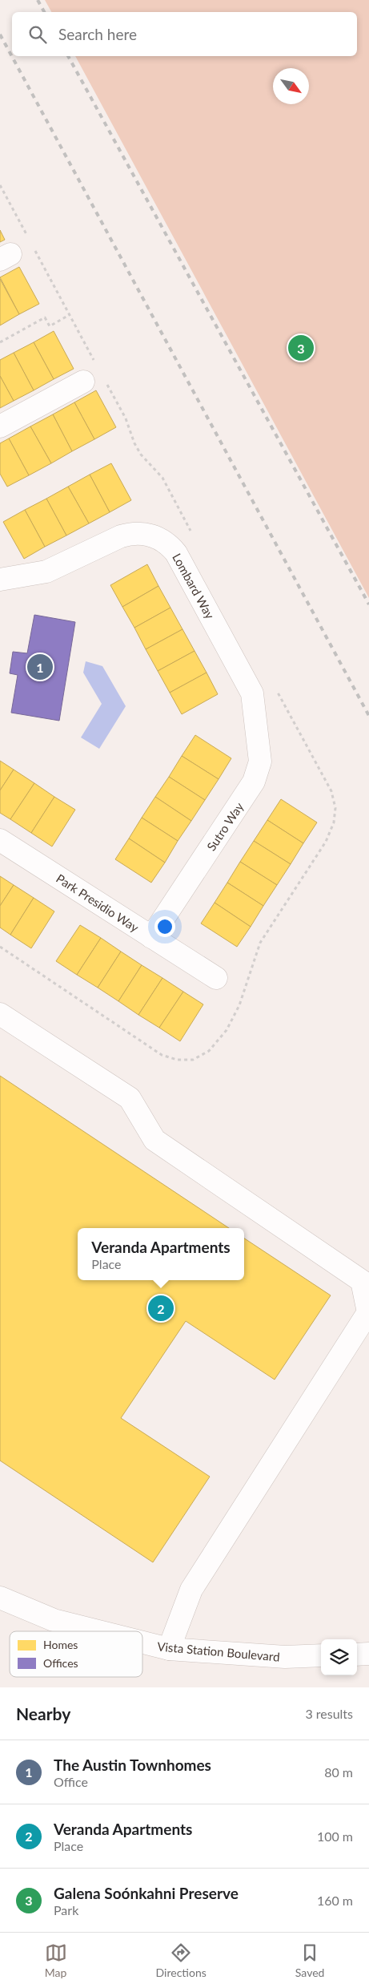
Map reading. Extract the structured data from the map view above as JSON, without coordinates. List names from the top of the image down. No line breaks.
{"streets":{"street":["Lombard Way","Sutro Way","Park Presidio Way","Vista Station Boulevard"]},"crossings":[["Lombard Way","Sutro Way"],["Sutro Way","Park Presidio Way"]],"legend":["Homes","Offices"],"north":"bottom right","page":{"search":"Search here","pins":["3","1","2"],"popup":["Veranda Apartments","Place"],"heading":["Nearby","3 results"],"list":[{"mark":"1","name":"The Austin Townhomes","note":"Office","value":"80 m"},{"mark":"2","name":"Veranda Apartments","note":"Place","value":"100 m"},{"mark":"3","name":"Galena Soónkahni Preserve","note":"Park","value":"160 m"}],"nav":["Map","Directions","Saved"]}}
